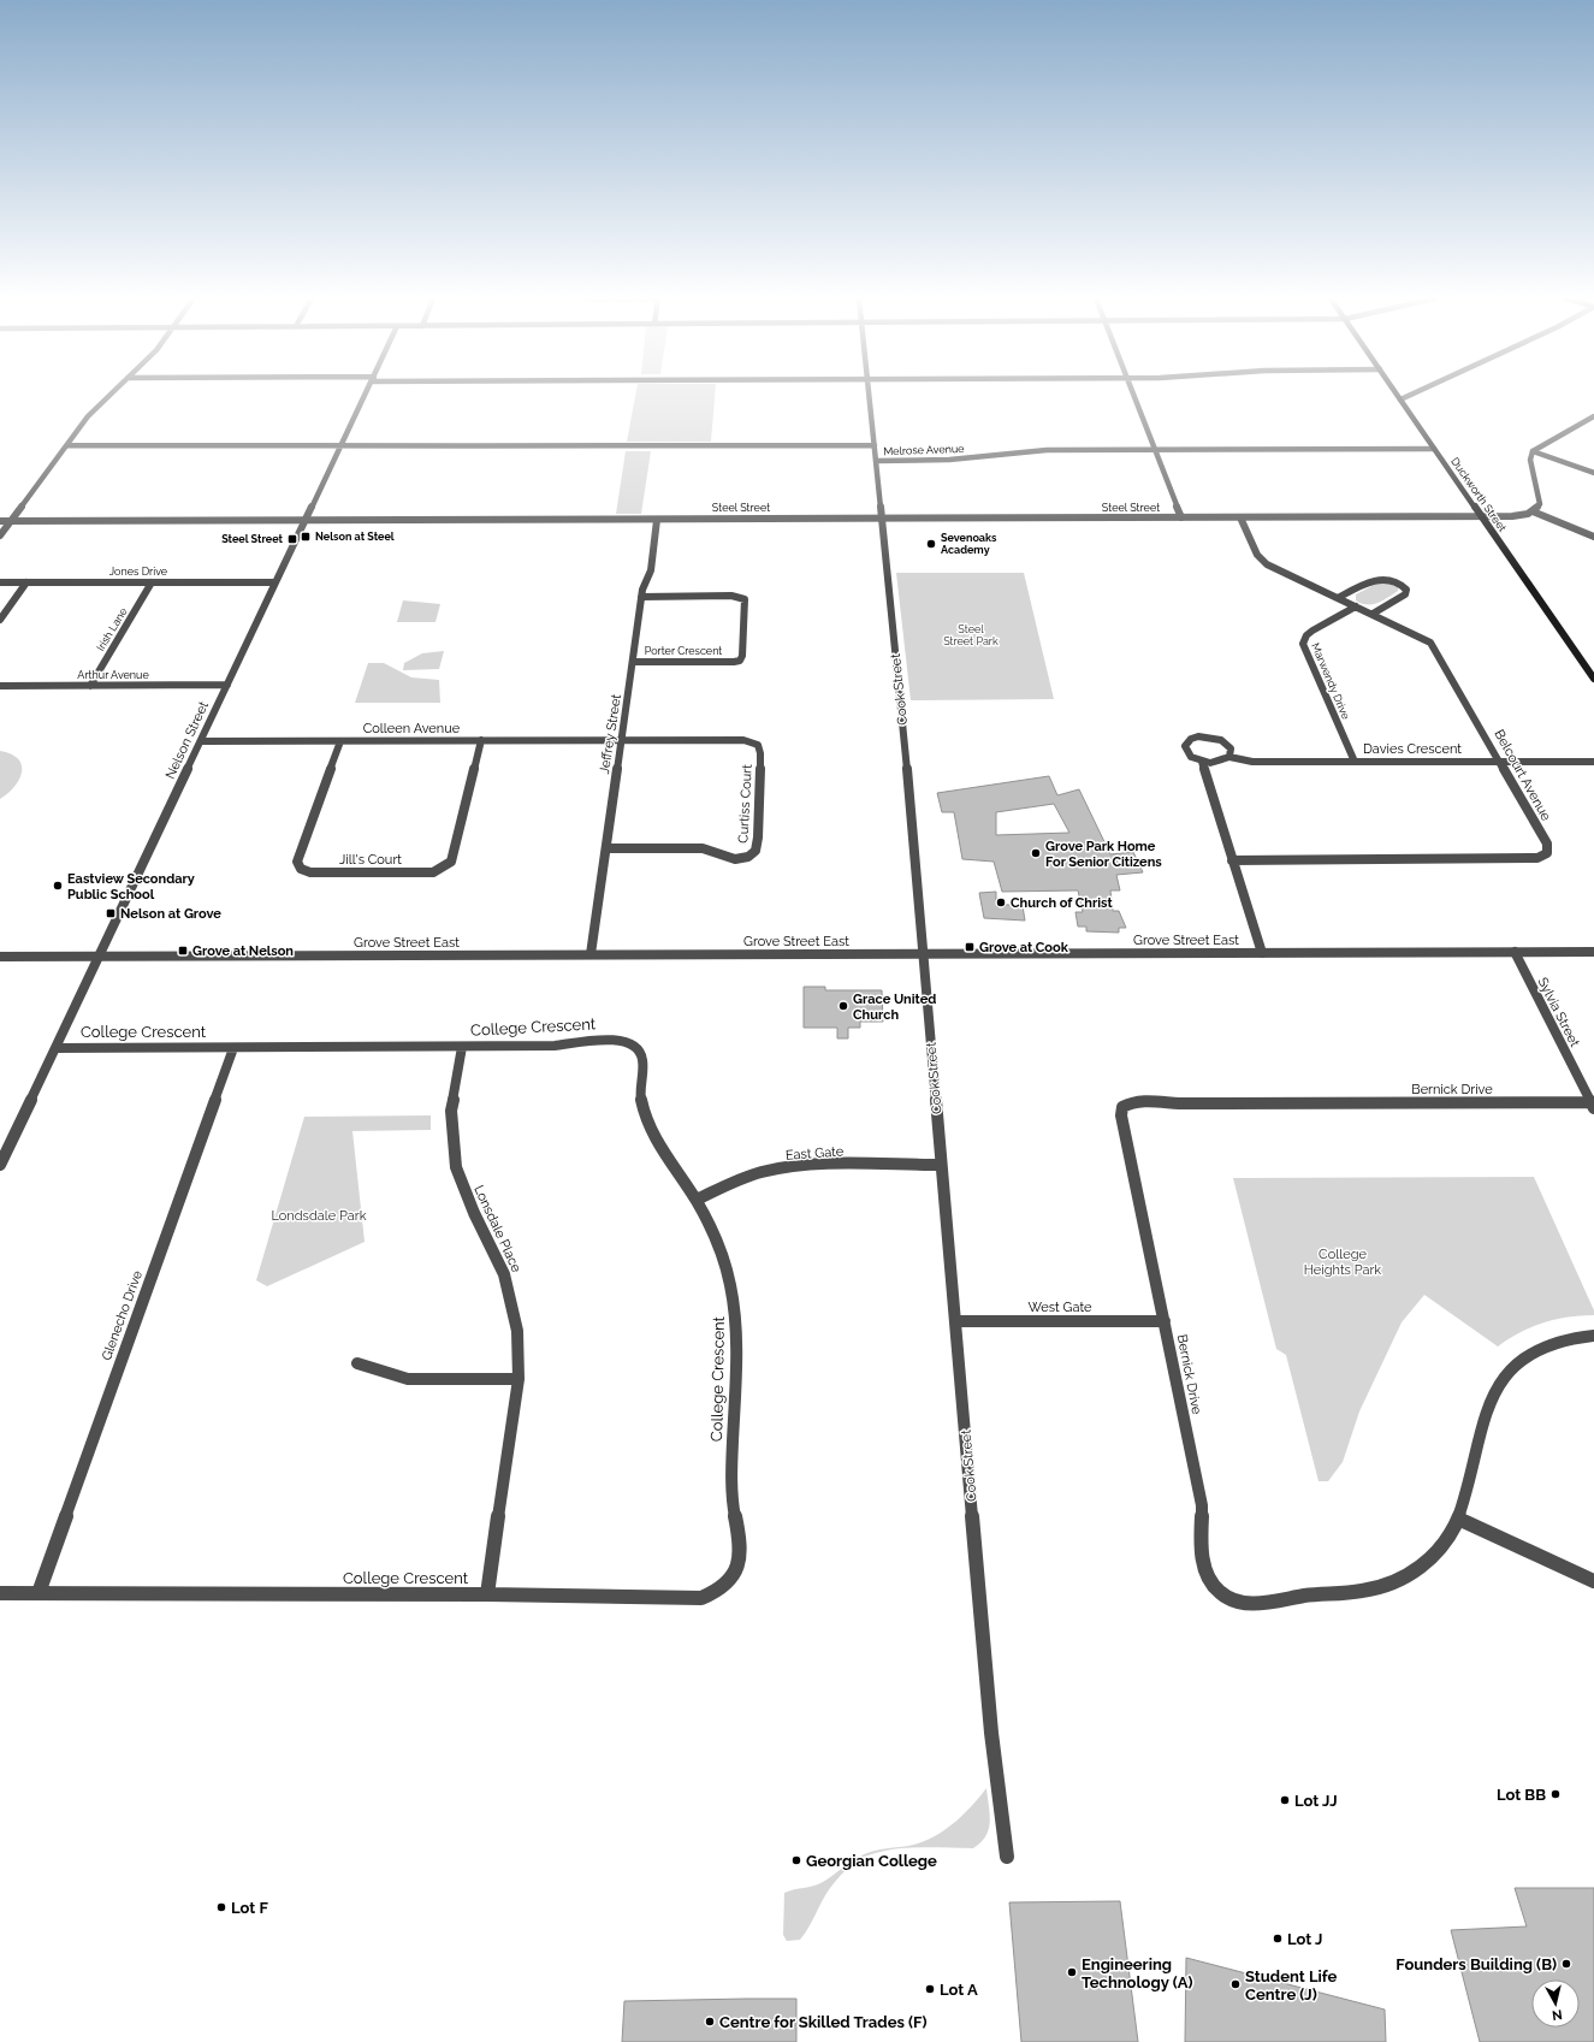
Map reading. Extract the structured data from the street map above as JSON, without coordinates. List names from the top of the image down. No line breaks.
{"streets":{"main road":["Duckworth Street"],"street":["Melrose Avenue","Steel Street","Jones Drive","Irish Lane","Porter Crescent","Arthur Avenue","Marwendy Drive","Cook Street","Colleen Avenue","Jeffrey Street","Nelson Street","Davies Crescent","Belcourt Avenue","Curtiss Court","Jill's Court","Grove Street East","Sylvia Street","College Crescent","Bernick Drive","East Gate","Lonsdale Place","West Gate","Glenecho Drive"]},"crossings":[["Melrose Avenue","Duckworth Street"],["Melrose Avenue","Cook Street"],["Melrose Avenue","Nelson Street"],["Duckworth Street","Steel Street"],["Steel Street","Cook Street"],["Steel Street","Jeffrey Street"],["Steel Street","Nelson Street"],["Steel Street","Belcourt Avenue"],["Jones Drive","Irish Lane"],["Jones Drive","Nelson Street"],["Irish Lane","Arthur Avenue"],["Porter Crescent","Jeffrey Street"],["Arthur Avenue","Nelson Street"],["Marwendy Drive","Davies Crescent"],["Marwendy Drive","Belcourt Avenue"],["Cook Street","Grove Street East"],["Cook Street","East Gate"],["Cook Street","West Gate"],["Colleen Avenue","Jeffrey Street"],["Colleen Avenue","Nelson Street"],["Colleen Avenue","Curtiss Court"],["Colleen Avenue","Jill's Court"],["Jeffrey Street","Curtiss Court"],["Jeffrey Street","Grove Street East"],["Nelson Street","Grove Street East"],["Nelson Street","College Crescent"],["Davies Crescent","Belcourt Avenue"],["Grove Street East","Sylvia Street"],["Sylvia Street","Bernick Drive"],["College Crescent","East Gate"],["College Crescent","Lonsdale Place"],["College Crescent","Glenecho Drive"],["Bernick Drive","West Gate"]],"parks":["Steel Street Park","Londsdale Park","College Heights Park"],"places":{"transit":["Nelson at Steel","Steel Street","Nelson at Grove","Grove at Cook","Grove at Nelson"],"other":["Sevenoaks Academy","Grove Park Home For Senior Citizens","Eastview Secondary Public School","Church of Christ","Grace United Church","Lot BB","Lot JJ","Georgian College","Lot F","Lot J","Founders Building (B)","Engineering Technology (A)","Student Life Centre (J)","Lot A","Centre for Skilled Trades (F)"]},"north":"bottom"}
